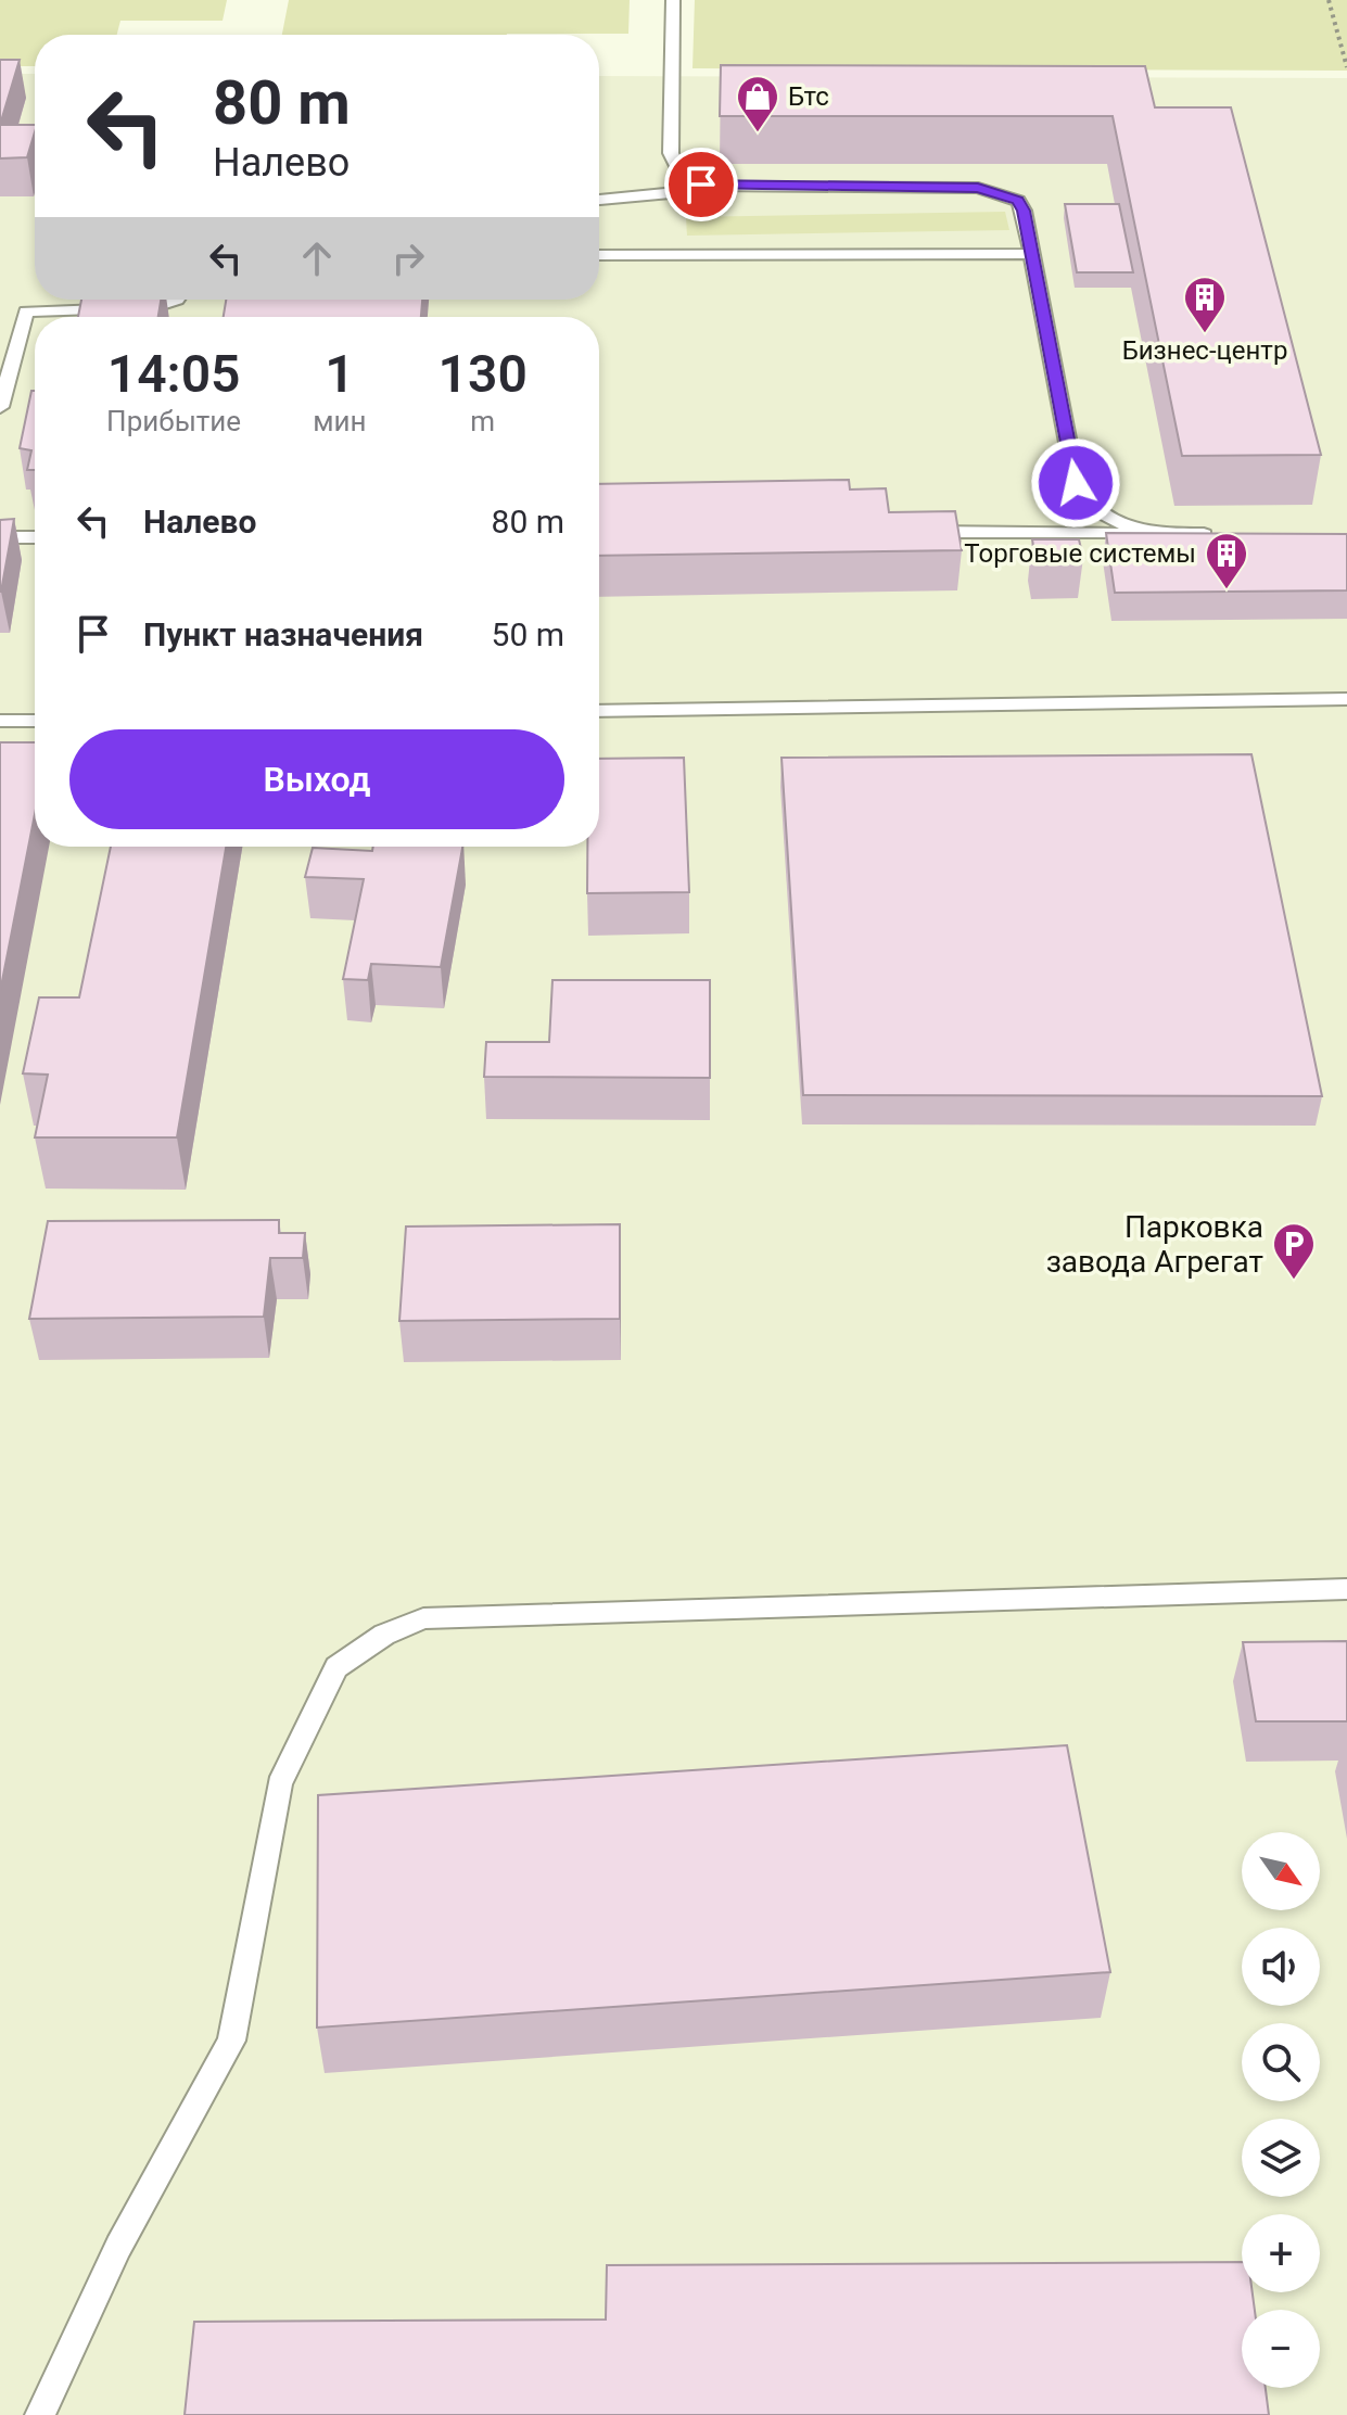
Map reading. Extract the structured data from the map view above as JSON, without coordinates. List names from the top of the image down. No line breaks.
{"places":{"shop":["Бтс"],"building":["Бизнес-центр","Торговые системы"],"parking":["Парковка завода Агрегат"]},"north":"bottom right","page":{"turn":["80 m","Налево"],"eta":["14:05","Прибытие","1","мин","130","m"],"list":[{"name":"Налево","value":"80 m"},{"name":"Пункт назначения","value":"50 m"}],"buttons":"Выход","map_buttons":["+","−"]}}
